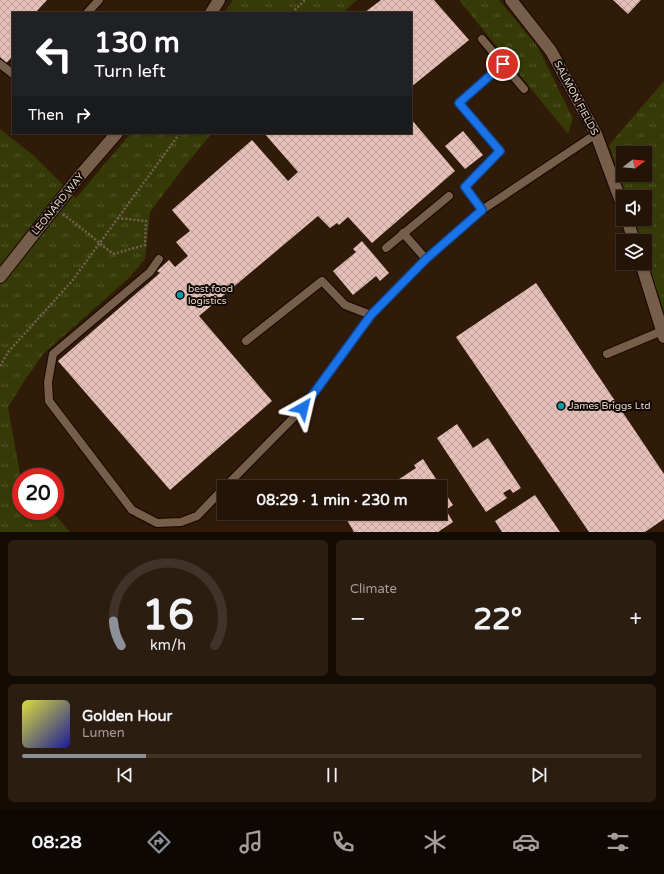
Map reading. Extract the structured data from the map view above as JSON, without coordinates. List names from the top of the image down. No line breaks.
{"streets":{"street":["SALMON FIELDS","LEONARD WAY"]},"places":["best food logistics","James Briggs Ltd"],"north":"right","page":{"turn":["130 m","Turn left"],"then":"Then","limit":"20","trip":"08:29 · 1 min · 230 m","tile":"Climate","heat":["−","22°","+"],"song":["Golden Hour","Lumen"],"tabs":"08:28","gauge":["16","km/h"]}}
